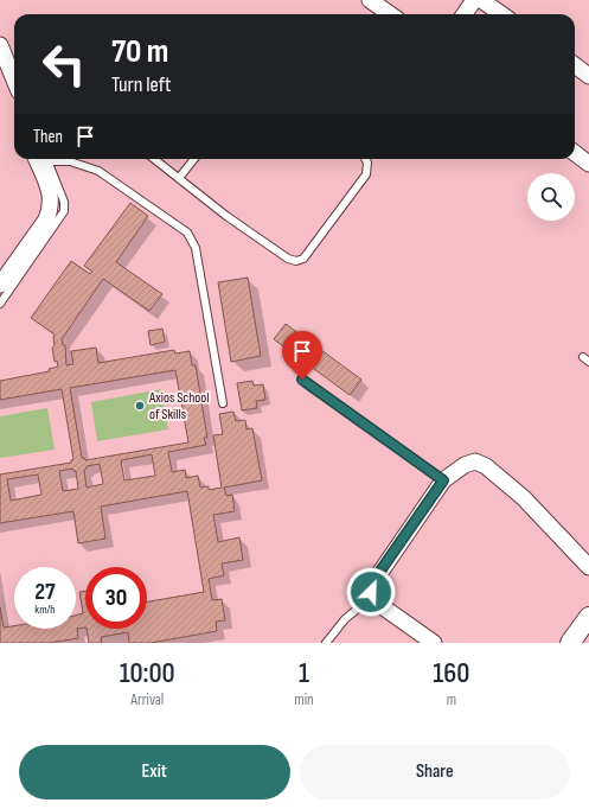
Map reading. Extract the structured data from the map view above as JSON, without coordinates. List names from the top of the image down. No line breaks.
{"places":["Axios School of Skills"],"page":{"turn":["70 m","Turn left"],"then":"Then","speed":"27 km/h","limit":"30","eta":["10:00","Arrival","1","min","160","m"],"buttons":["Exit","Share"]}}
